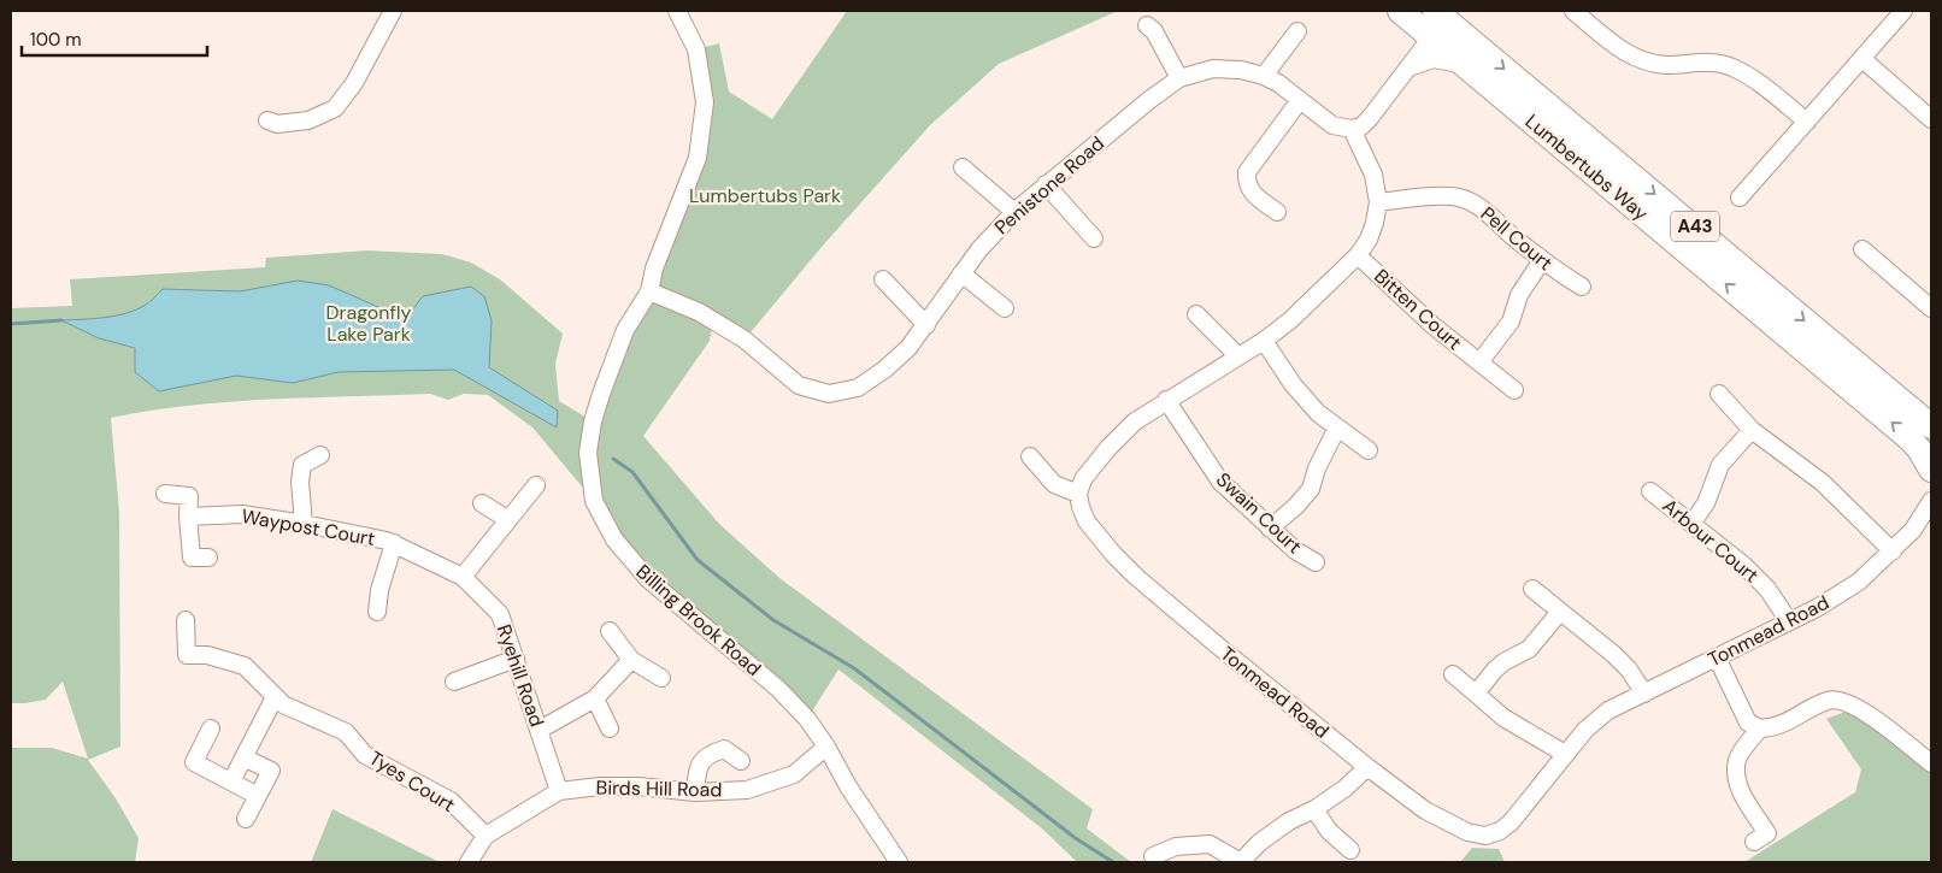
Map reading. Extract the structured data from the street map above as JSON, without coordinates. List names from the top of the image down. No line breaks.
{"streets":{"highway":["Lumbertubs Way","A43"],"street":["Penistone Road","Pell Court","Bitten Court","Swain Court","Waypost Court","Arbour Court","Billing Brook Road","Tonmead Road","Ryehill Road","Tyes Court","Birds Hill Road"]},"crossings":[["Penistone Road","Billing Brook Road"],["Pell Court","Bitten Court"],["Waypost Court","Ryehill Road"],["Arbour Court","Tonmead Road"],["Billing Brook Road","Birds Hill Road"],["Ryehill Road","Birds Hill Road"],["Tyes Court","Birds Hill Road"]],"parks":["Lumbertubs Park","Dragonfly Lake Park"],"scale_bar":"100 m"}
